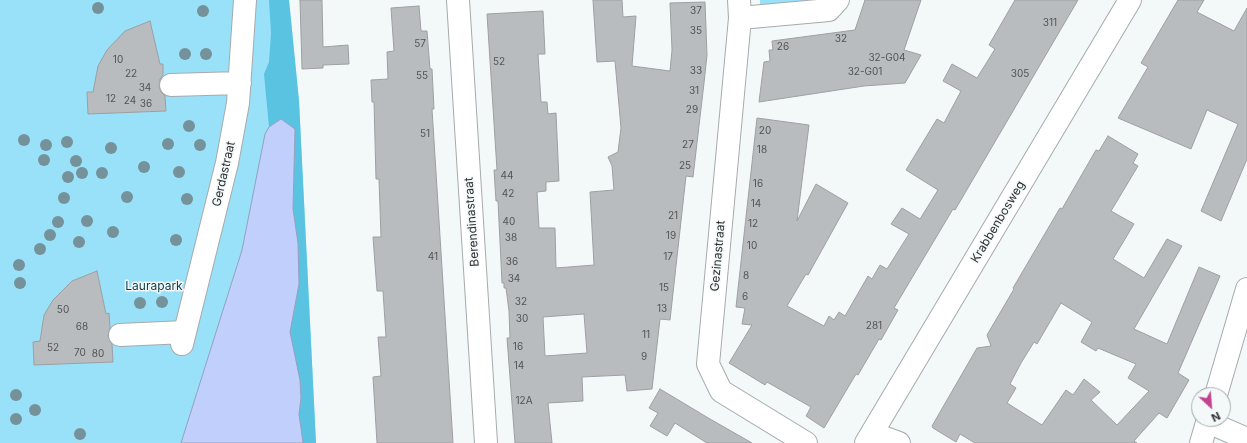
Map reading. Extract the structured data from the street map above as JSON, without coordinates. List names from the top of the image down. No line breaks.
{"streets":{"street":["Gerdastraat","Berendinastraat","Krabbenbosweg","Gezinastraat"]},"parks":["Laurapark"],"house_numbers":["37","311","35","32","57","26","32-G04","10","52","33","32-G01","22","305","55","34","31","12","24","36","29","20","51","27","18","25","44","16","42","14","21","40","12","19","38","10","41","17","36","8","34","15","6","32","13","50","30","281","68","11","16","52","70","80","9","14","12A"],"north":"bottom right"}
